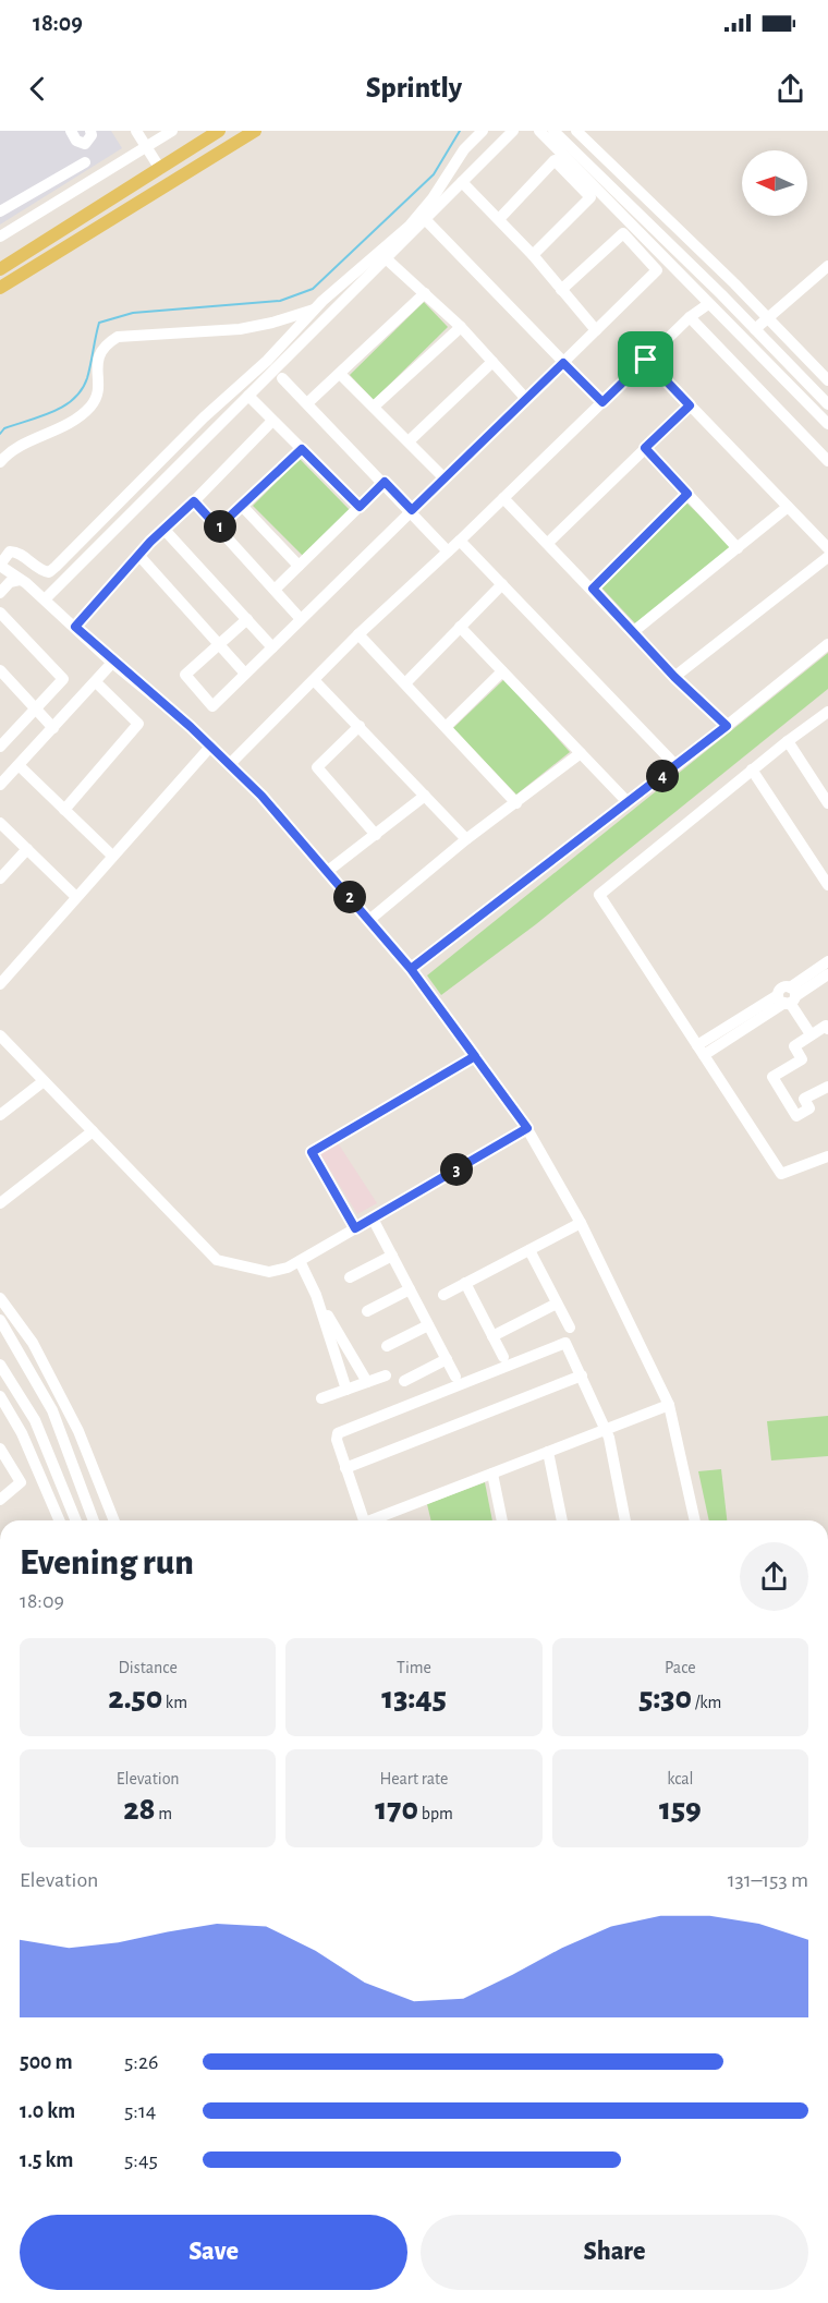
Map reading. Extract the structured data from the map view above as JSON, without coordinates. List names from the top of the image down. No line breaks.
{"north":"left","page":{"status":"18:09","header":"Sprintly","pins":["1","4","2","3"],"heading":["Evening run","18:09"],"stats":[["Distance","2.50 km"],["Time","13:45"],["Pace","5:30 /km"],["Elevation","28 m"],["Heart rate","170 bpm"],["kcal","159"]],"chart":["Elevation","131–153 m"],"list":[{"name":"500 m","note":"5:26"},{"name":"1.0 km","note":"5:14"},{"name":"1.5 km","note":"5:45"}],"buttons":["Save","Share"]}}
